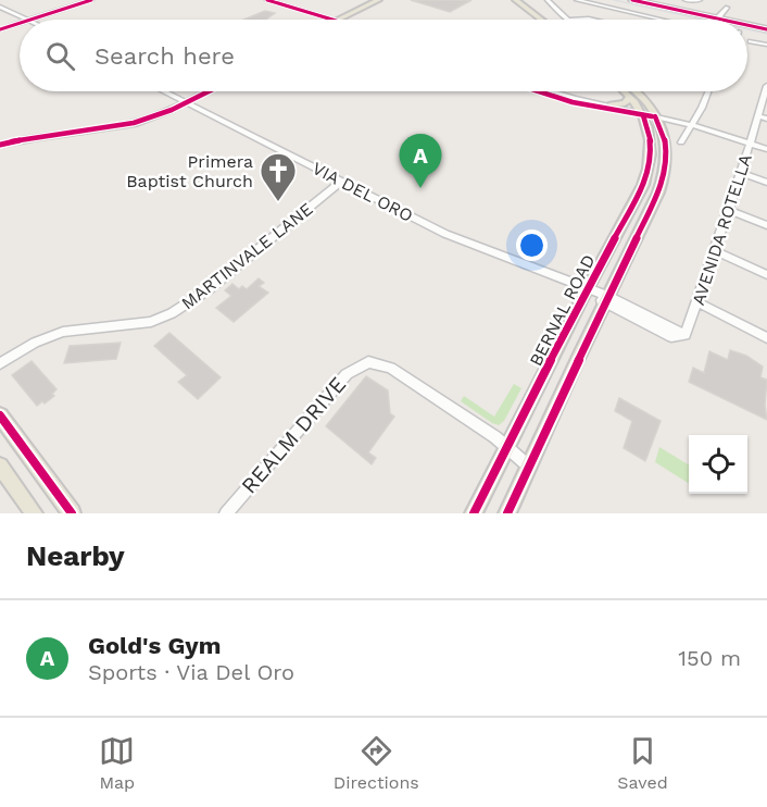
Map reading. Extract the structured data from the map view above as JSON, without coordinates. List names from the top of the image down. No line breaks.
{"streets":{"main road":["BERNAL ROAD"],"street":["VIA DEL ORO","AVENIDA ROTELLA","MARTINVALE LANE","REALM DRIVE"]},"crossings":[["VIA DEL ORO","AVENIDA ROTELLA"],["VIA DEL ORO","MARTINVALE LANE"],["VIA DEL ORO","BERNAL ROAD"],["BERNAL ROAD","REALM DRIVE"]],"places":{"church":["Primera Baptist Church"]},"page":{"search":"Search here","pins":"A","heading":"Nearby","list":[{"mark":"A","name":"Gold's Gym","note":"Sports · Via Del Oro","value":"150 m"}],"nav":["Map","Directions","Saved"]}}
